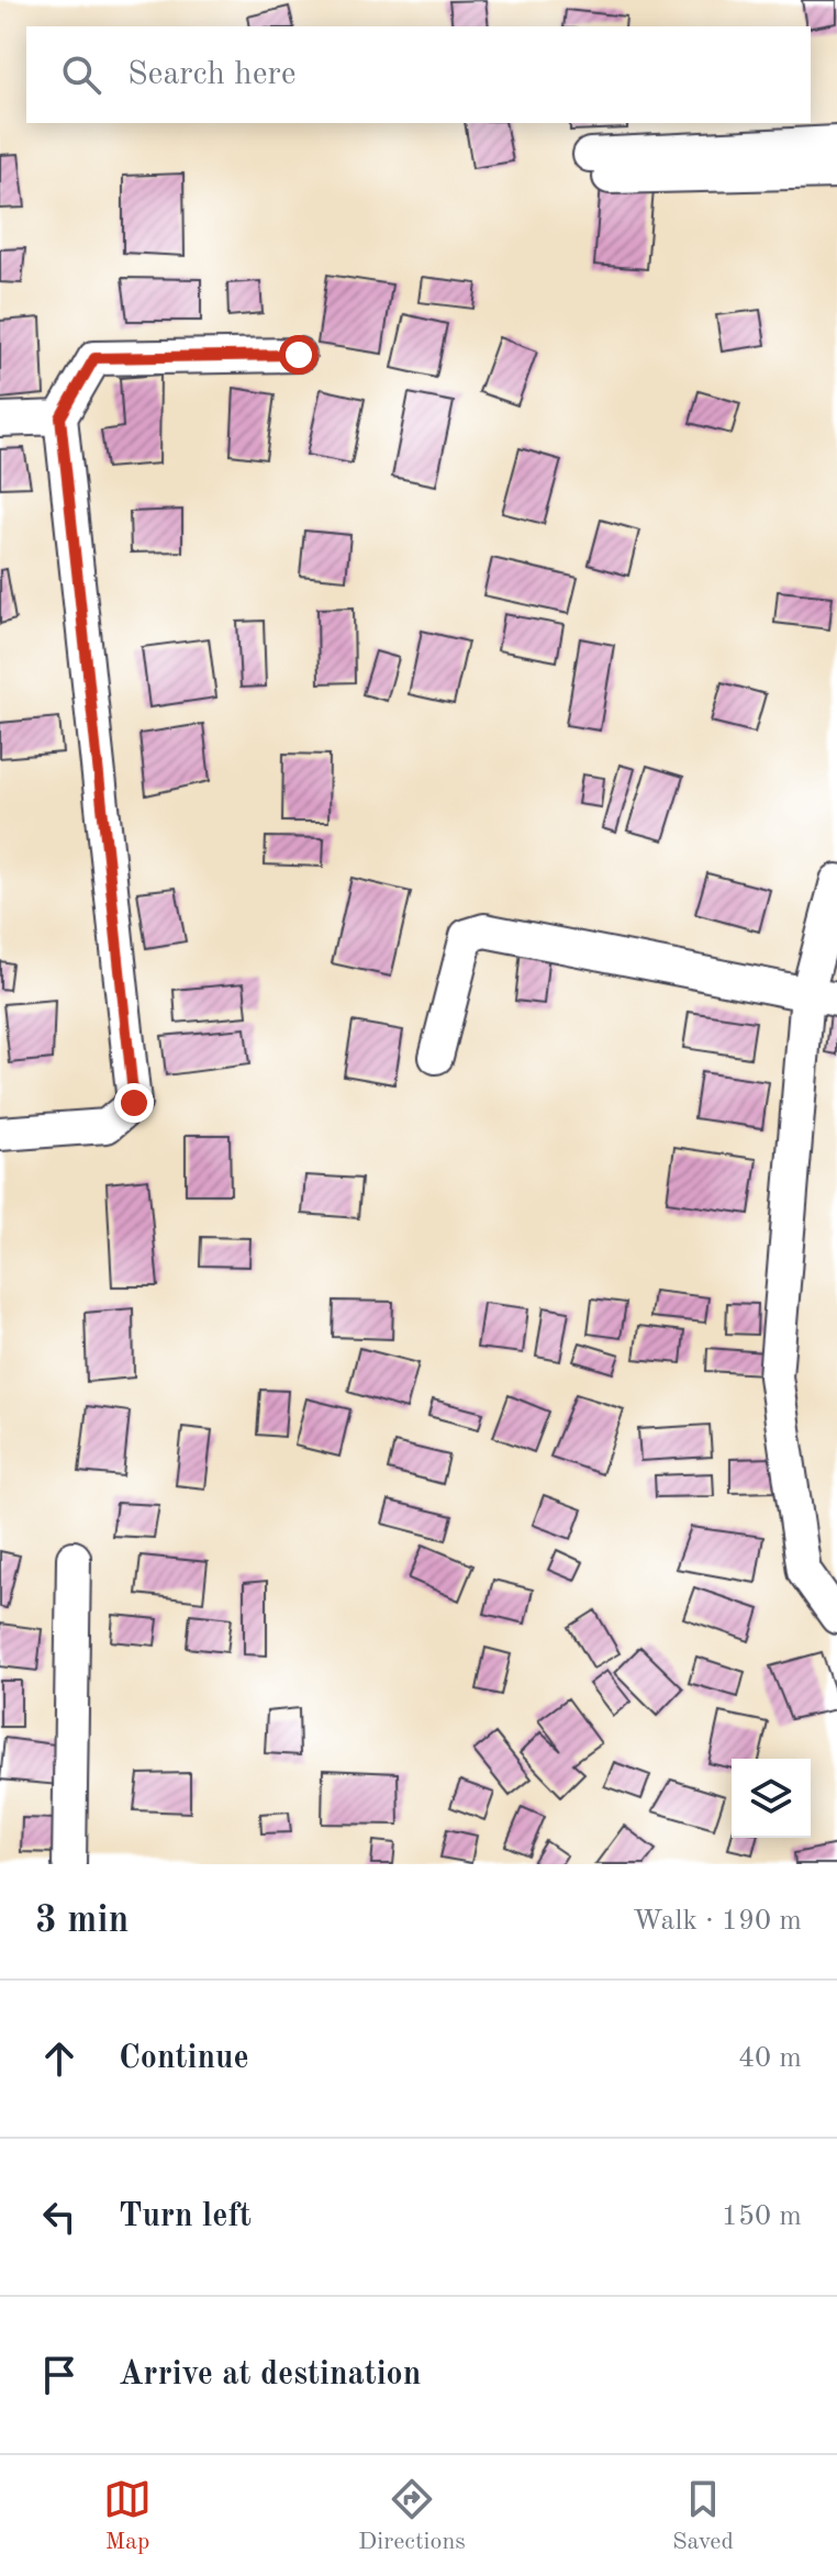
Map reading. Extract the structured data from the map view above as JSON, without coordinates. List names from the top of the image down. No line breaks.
{"page":{"search":"Search here","heading":["3 min","Walk · 190 m"],"list":[["Continue","40 m"],["Turn left","150 m"],"Arrive at destination"],"nav":["Map","Directions","Saved"]}}
